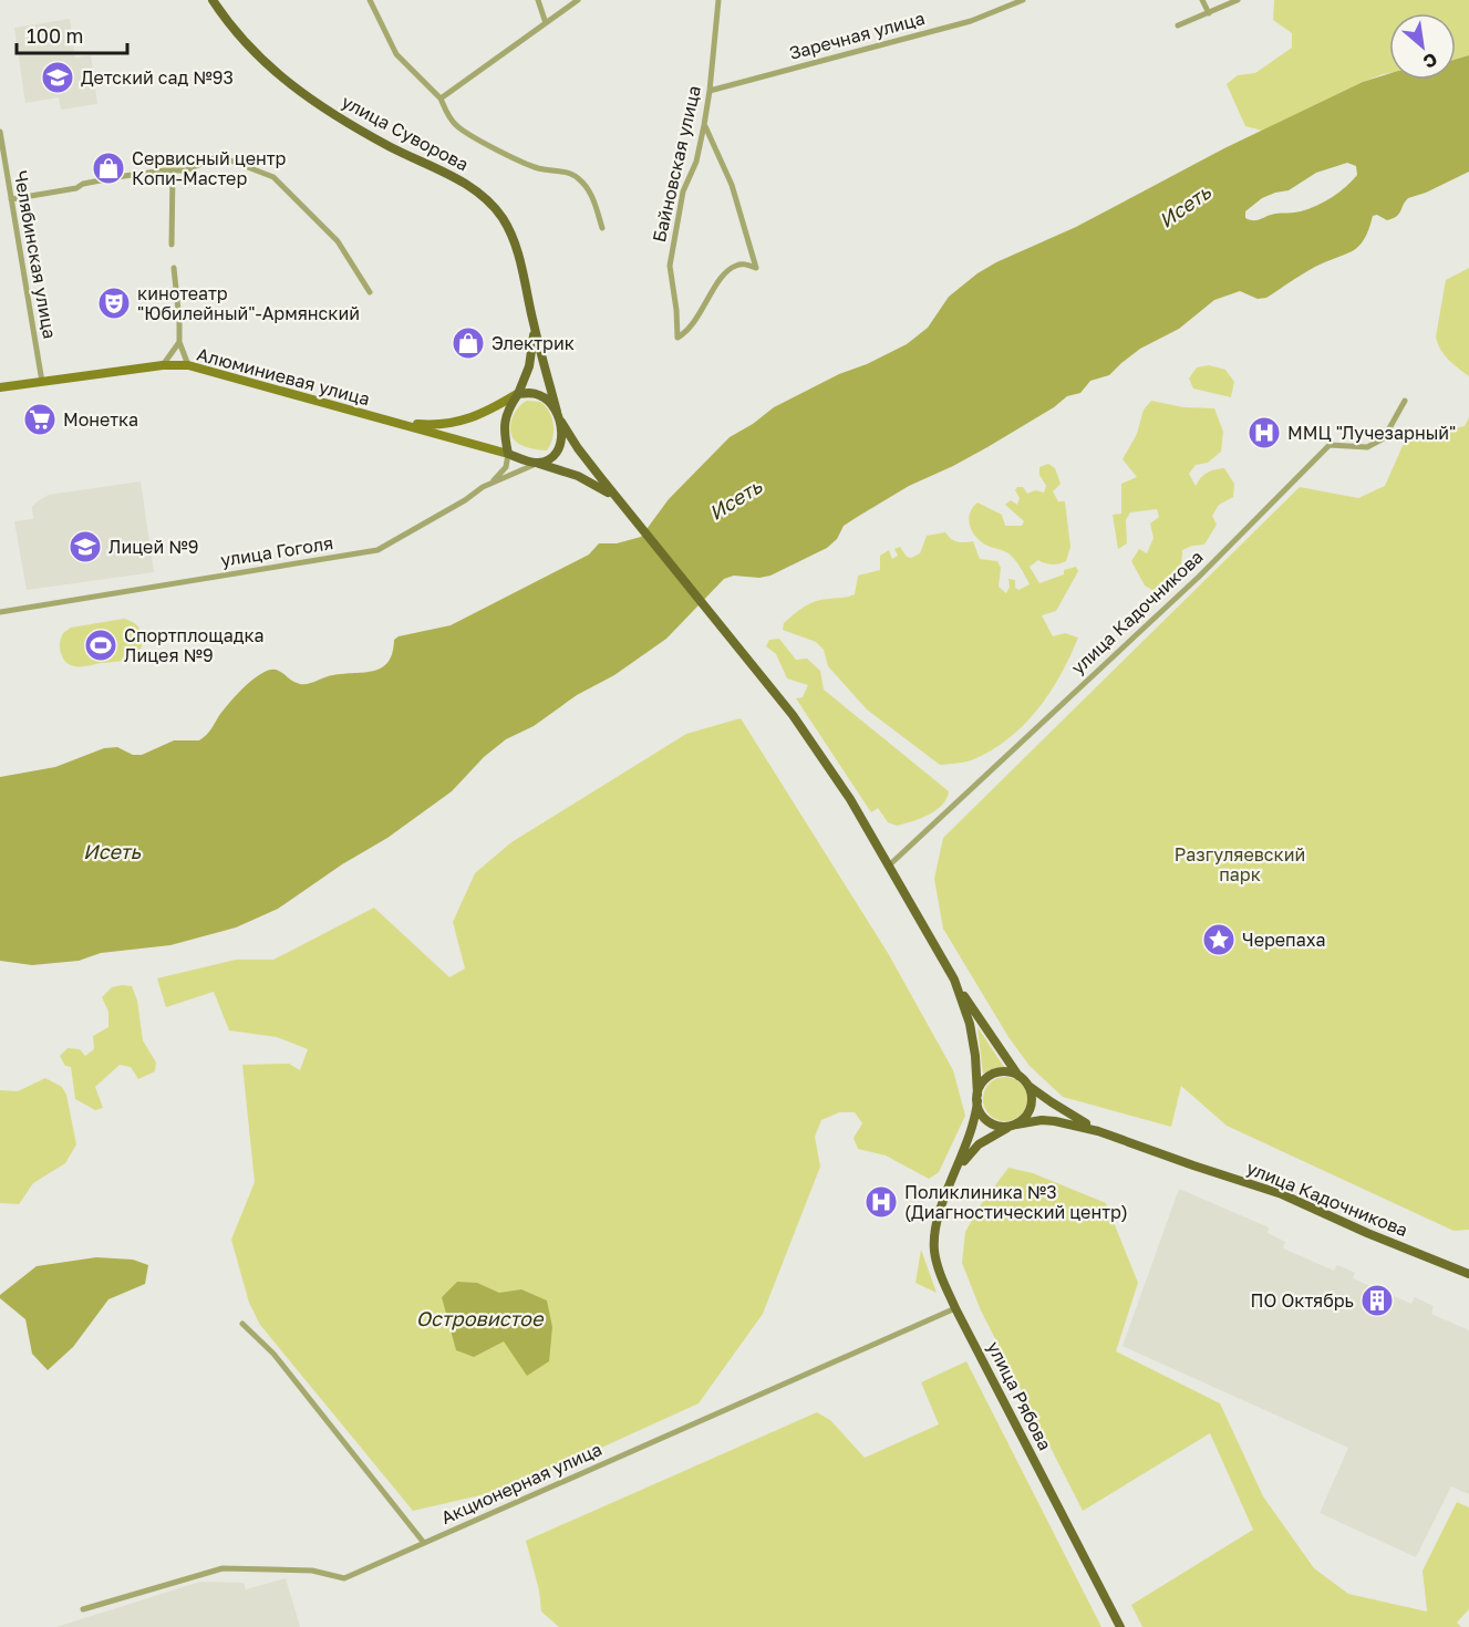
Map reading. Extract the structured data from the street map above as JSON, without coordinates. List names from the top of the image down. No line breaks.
{"streets":{"main road":["улица Суворова","Алюминиевая улица","улица Кадочникова","улица Рябова"],"street":["Заречная улица","Байновская улица","Челябинская улица","улица Гоголя","Акционерная улица"]},"crossings":[["Заречная улица","Байновская улица"],["улица Суворова","улица Гоголя"],["Челябинская улица","Алюминиевая улица"],["улица Рябова","Акционерная улица"]],"water":["Исеть","Островистое"],"parks":["Разгуляевский парк"],"places":{"school or university":["Детский сад №93","Лицей №9"],"shop":["Сервисный центр Копи-Мастер","Электрик"],"theatre":["кинотеатр \"Юбилейный\"-Армянский"],"supermarket":["Монетка"],"hospital":["ММЦ \"Лучезарный\"","Поликлиника №3 (Диагностический центр)"],"sports":["Спортплощадка Лицея №9"],"place":["Черепаха"],"building":["ПО Октябрь"]},"scale_bar":"100 m","north":"bottom right"}
